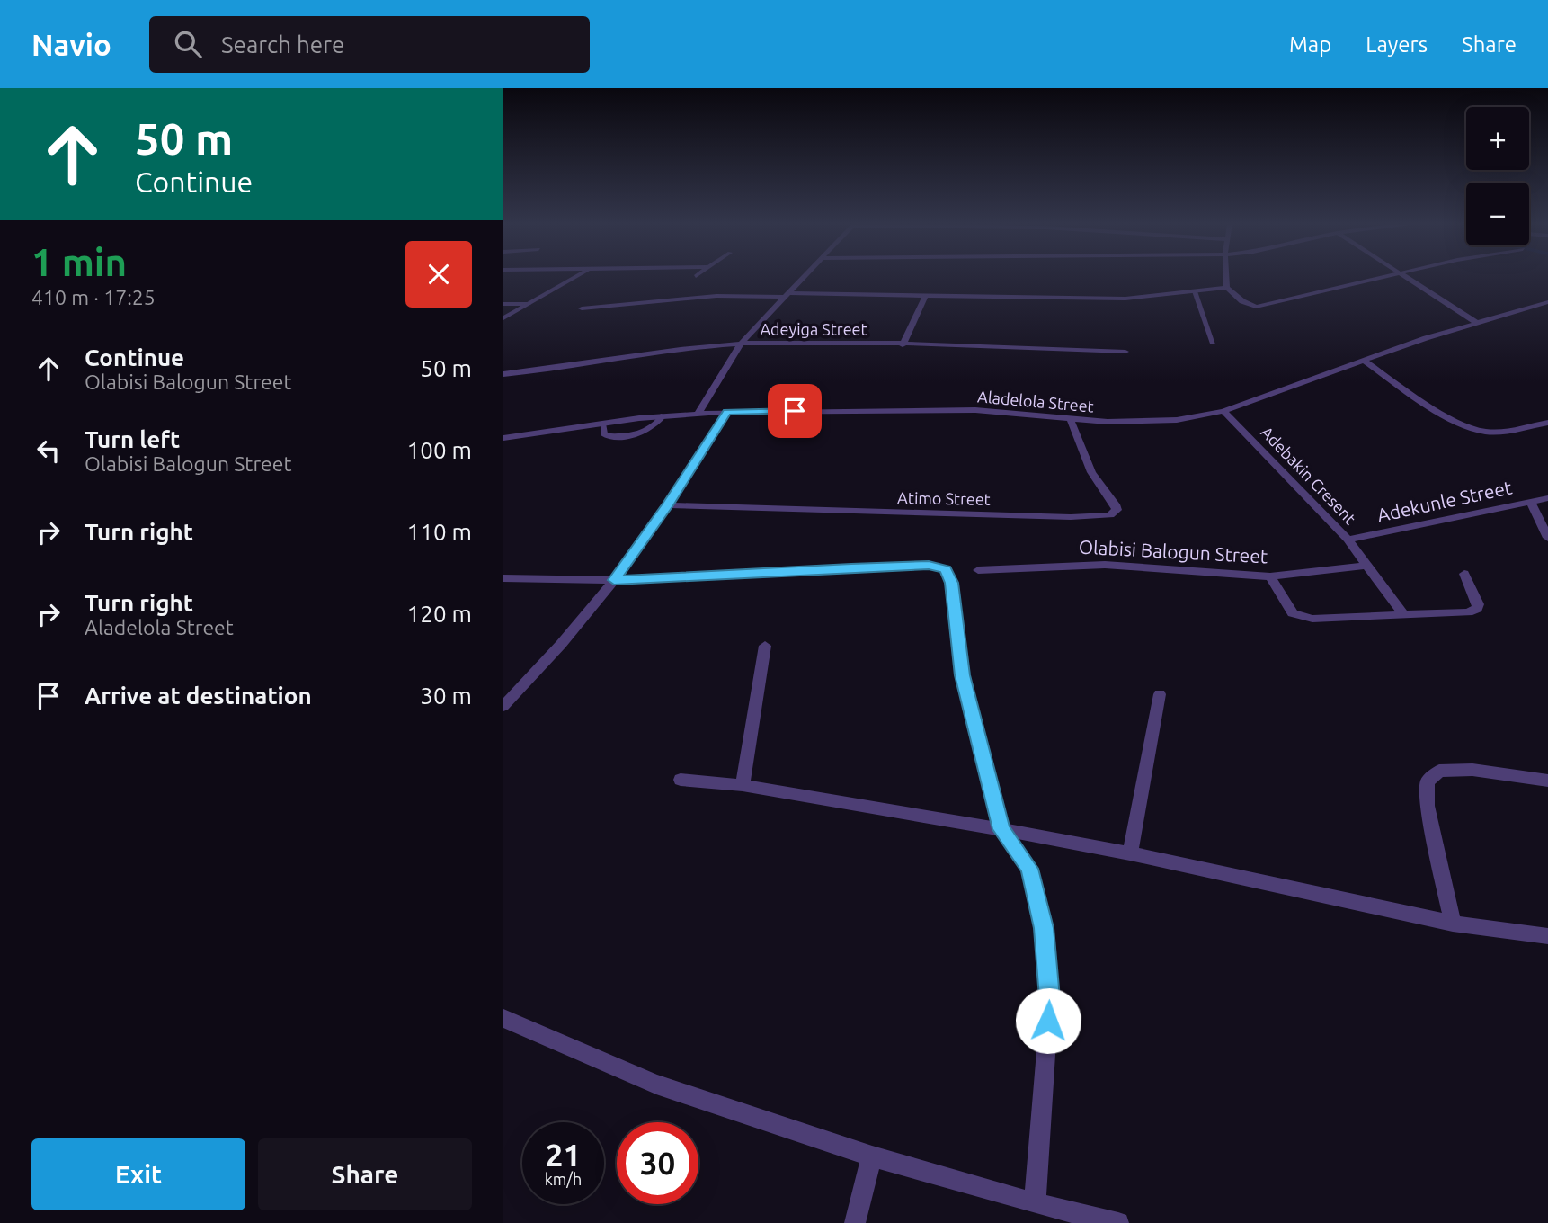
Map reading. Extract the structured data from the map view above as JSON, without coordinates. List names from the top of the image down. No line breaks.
{"streets":{"street":["Adeyiga Street","Aladelola Street","Adebakin Cresent","Atimo Street","Adekunle Street","Olabisi Balogun Street"]},"crossings":[["Aladelola Street","Adebakin Cresent"],["Aladelola Street","Atimo Street"],["Adebakin Cresent","Adekunle Street"],["Adebakin Cresent","Olabisi Balogun Street"]],"page":{"header":"Navio","search":"Search here","nav":["Map","Layers","Share"],"turn":["50 m","Continue"],"map_buttons":["+","−"],"heading":["1 min","410 m · 17:25"],"list":[{"name":"Continue","note":"Olabisi Balogun Street","value":"50 m"},{"name":"Turn left","note":"Olabisi Balogun Street","value":"100 m"},{"name":"Turn right","value":"110 m"},{"name":"Turn right","note":"Aladelola Street","value":"120 m"},{"name":"Arrive at destination","value":"30 m"}],"speed":"21 km/h","limit":"30","buttons":["Exit","Share"]}}
